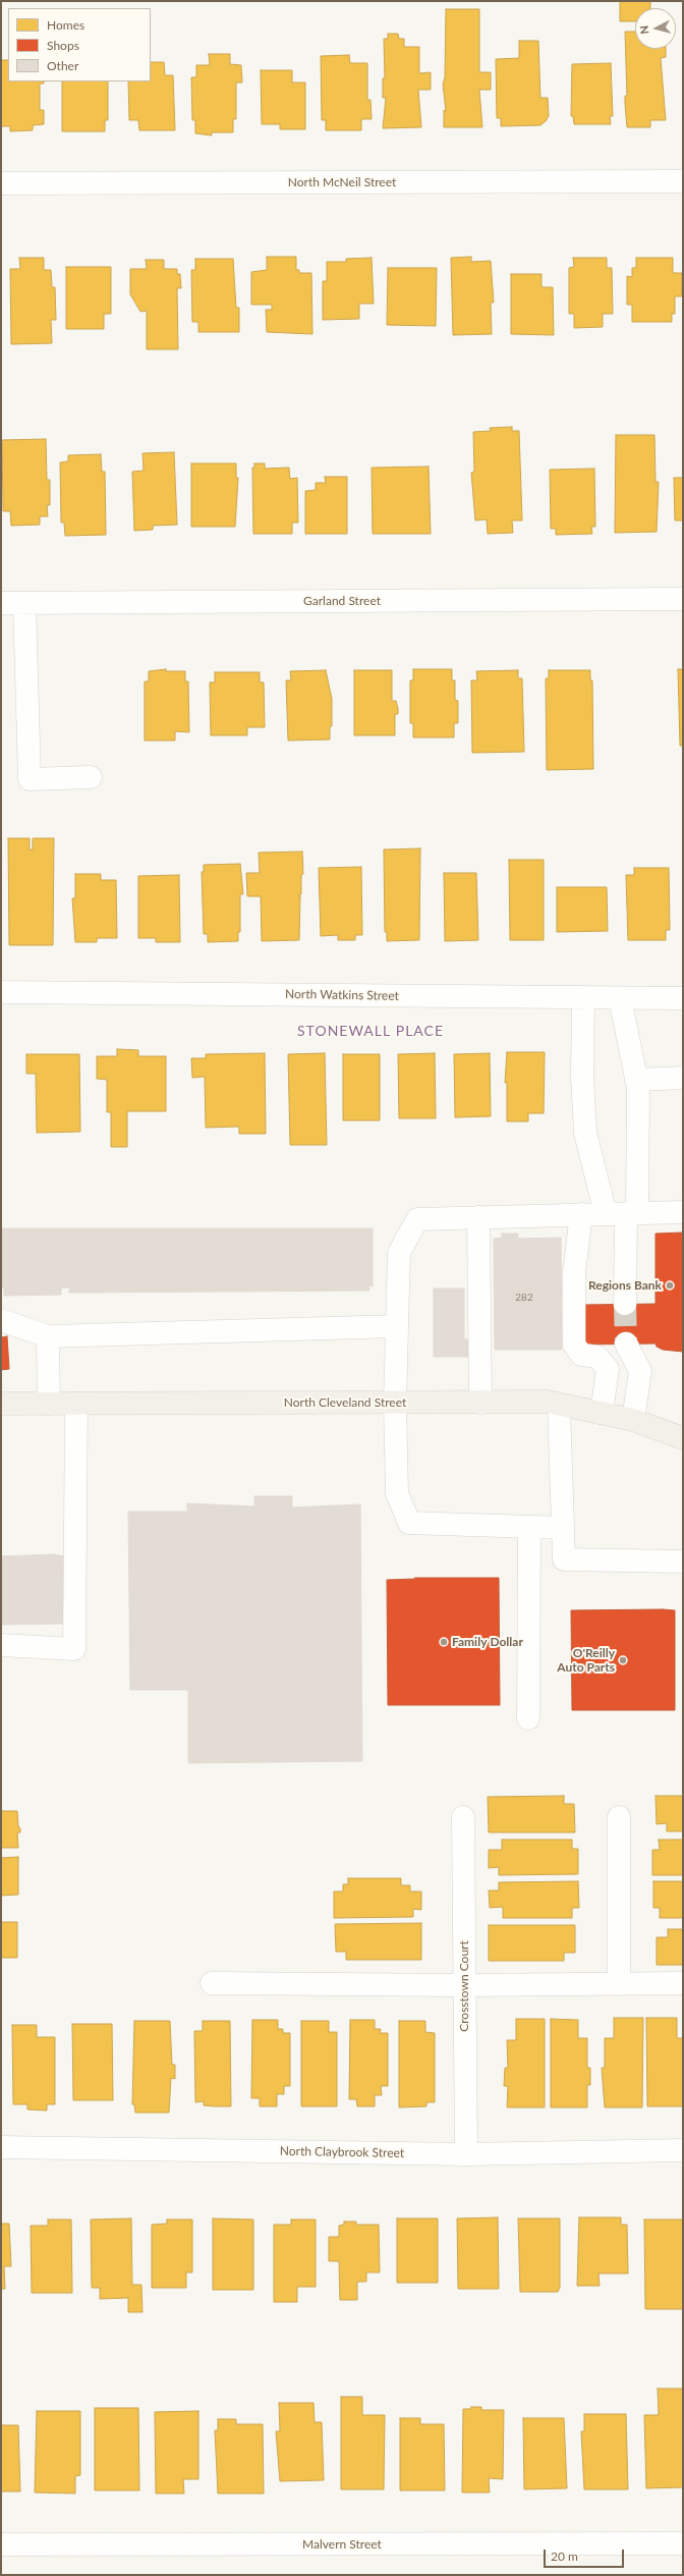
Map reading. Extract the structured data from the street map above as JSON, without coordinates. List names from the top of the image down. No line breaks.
{"streets":{"main road":["North Cleveland Street"],"street":["North McNeil Street","Garland Street","North Watkins Street","Crosstown Court","North Claybrook Street","Malvern Street"]},"crossings":[["Crosstown Court","North Claybrook Street"]],"districts":["STONEWALL PLACE"],"places":["Regions Bank","Family Dollar","O'Reilly Auto Parts"],"house_numbers":["282"],"legend":["Homes","Shops","Other"],"scale_bar":"20 m","north":"left"}
